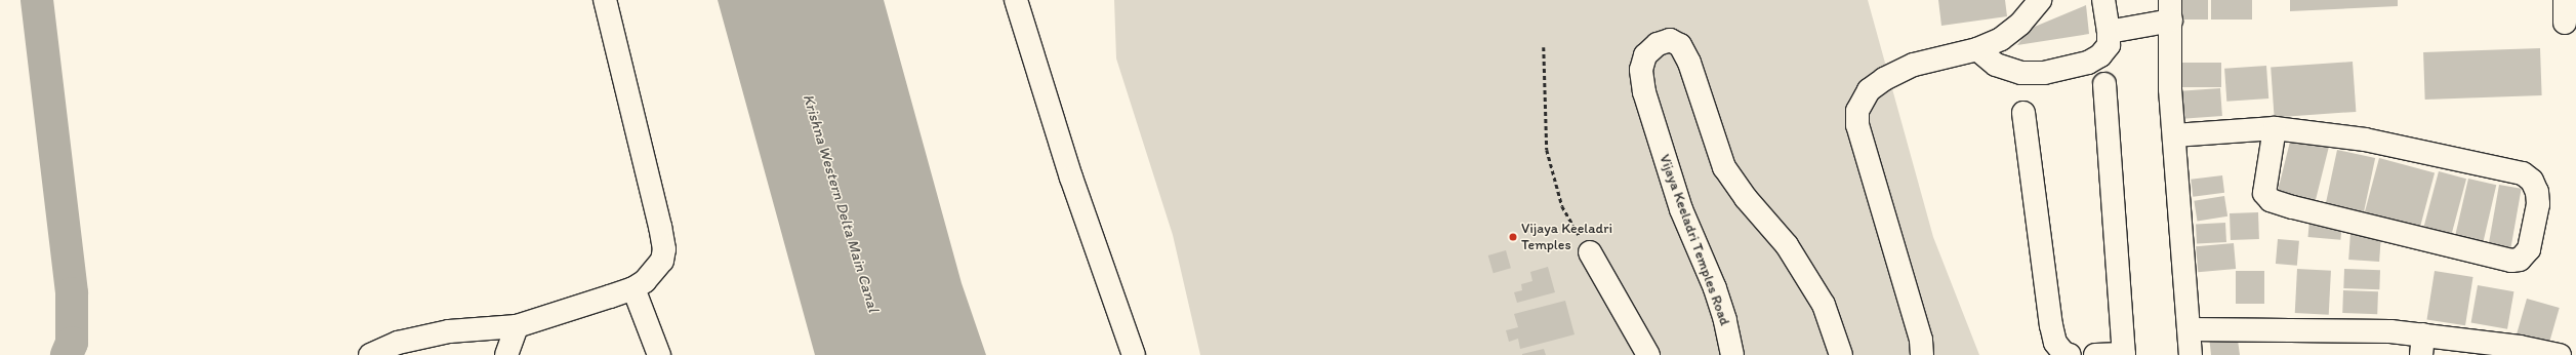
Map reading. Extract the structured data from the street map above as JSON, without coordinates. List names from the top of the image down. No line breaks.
{"streets":{"street":["Vijaya Keeladri Temples Road"]},"water":["Krishna Western Delta Main Canal"],"places":["Vijaya Keeladri Temples"]}
